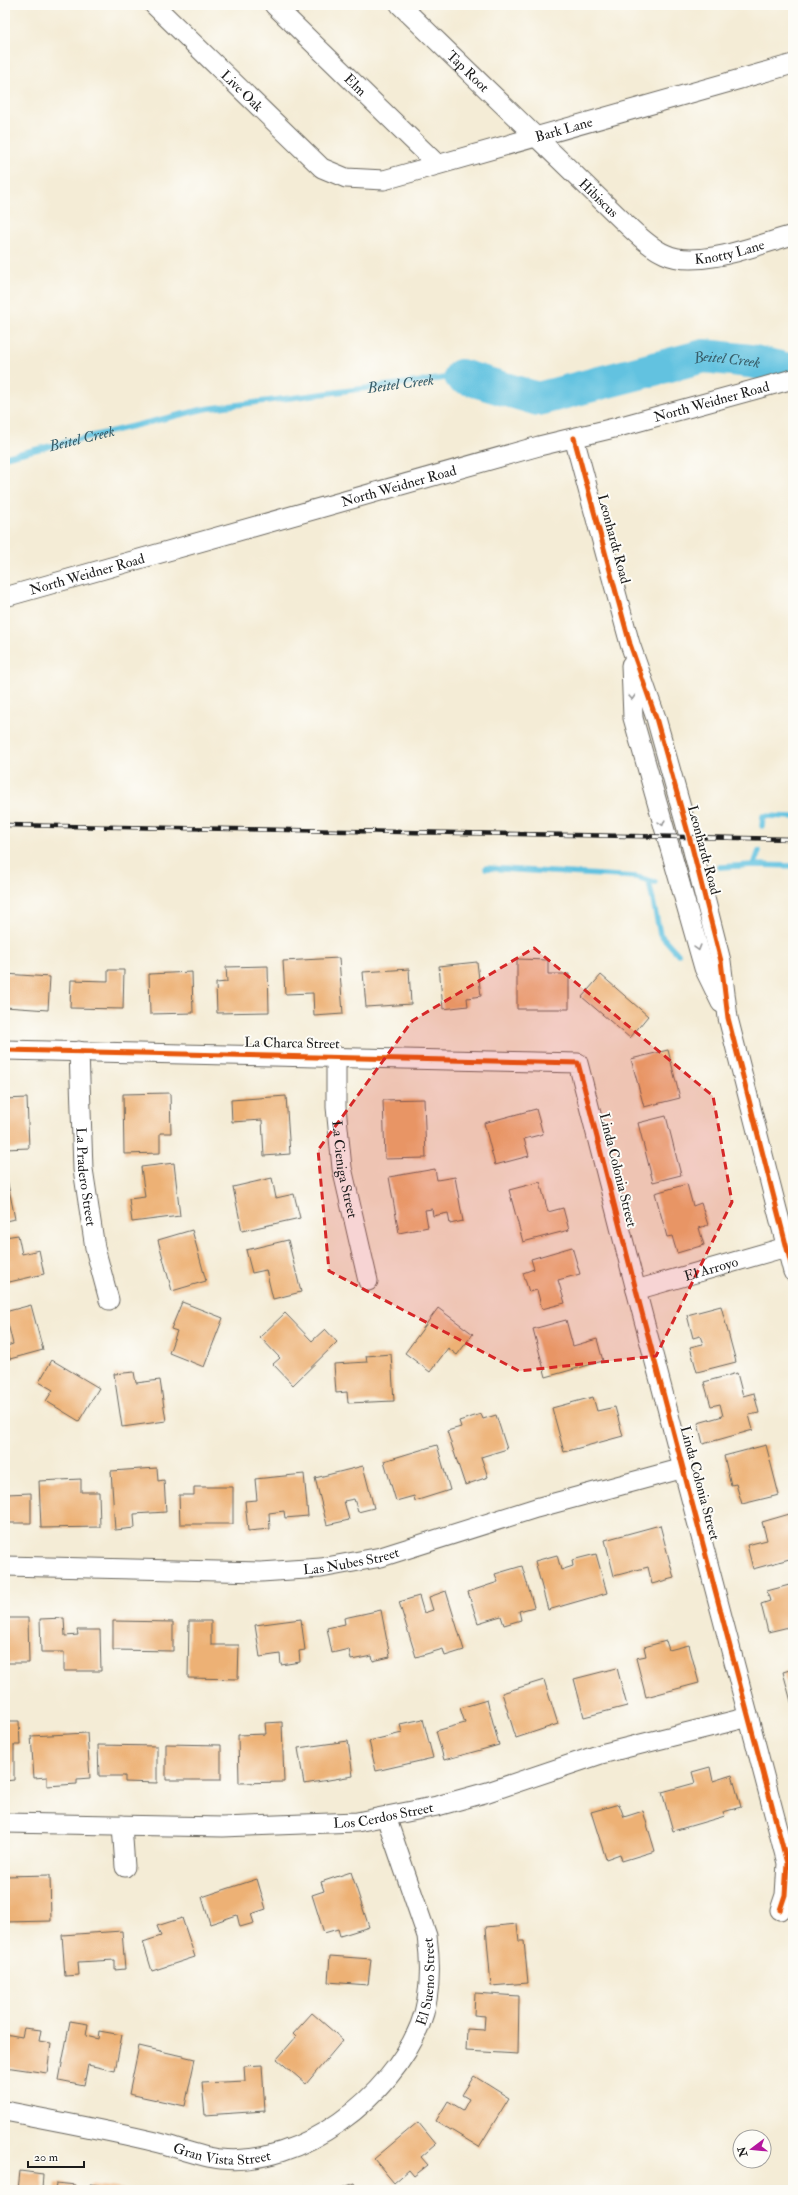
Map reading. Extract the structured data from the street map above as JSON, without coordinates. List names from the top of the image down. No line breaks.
{"streets":{"street":["Tap Root","Elm","Live Oak","Bark Lane","Hibiscus","Knotty Lane","North Weidner Road","Leonhardt Road","La Charca Street","La Cieniga Street","Linda Colonia Street","La Pradero Street","El Arroyo","Las Nubes Street","Los Cerdos Street","El Sueno Street","Gran Vista Street"]},"crossings":[["Tap Root","Bark Lane"],["Tap Root","Hibiscus"],["Elm","Bark Lane"],["Live Oak","Bark Lane"],["Bark Lane","Hibiscus"],["Hibiscus","Knotty Lane"],["North Weidner Road","Leonhardt Road"],["Leonhardt Road","El Arroyo"],["La Charca Street","La Cieniga Street"],["La Charca Street","Linda Colonia Street"],["La Charca Street","La Pradero Street"],["Linda Colonia Street","El Arroyo"],["Linda Colonia Street","Las Nubes Street"],["Linda Colonia Street","Los Cerdos Street"],["Los Cerdos Street","El Sueno Street"],["El Sueno Street","Gran Vista Street"]],"water":["Beitel Creek"],"scale_bar":"20 m","north":"left"}
